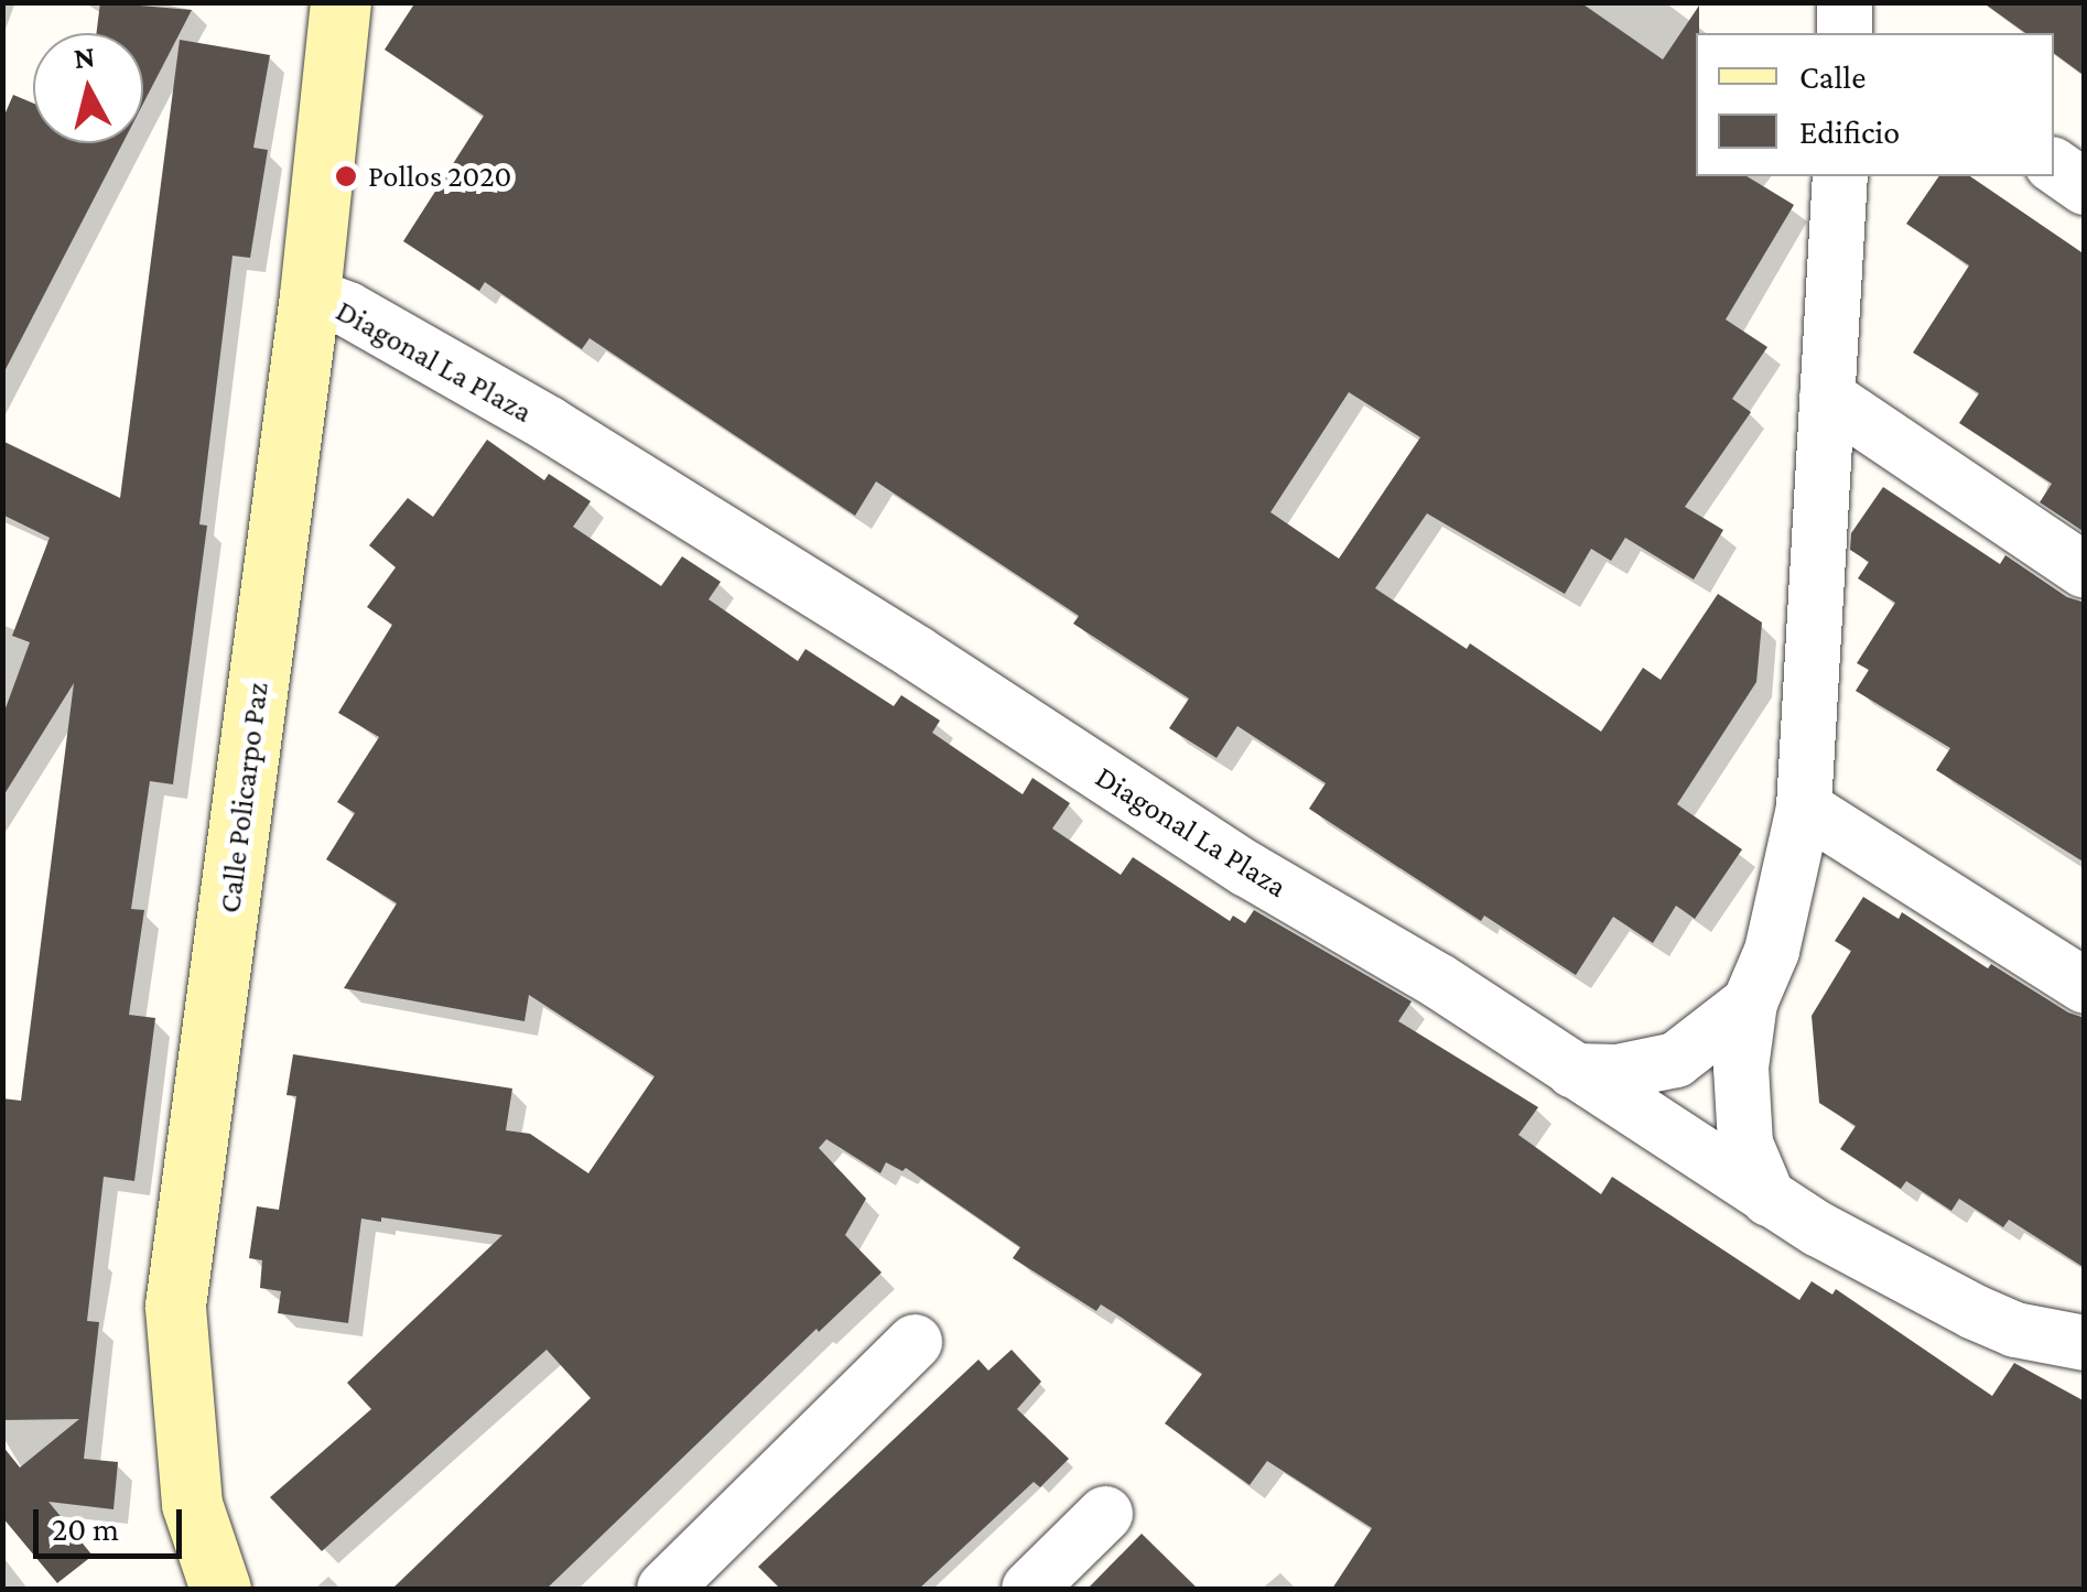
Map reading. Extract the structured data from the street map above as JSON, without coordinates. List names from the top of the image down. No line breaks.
{"streets":{"street":["Diagonal La Plaza","Calle Policarpo Paz"]},"crossings":[["Diagonal La Plaza","Calle Policarpo Paz"]],"places":["Pollos 2020"],"legend":["Calle","Edificio"],"scale_bar":"20 m","north":"top"}
